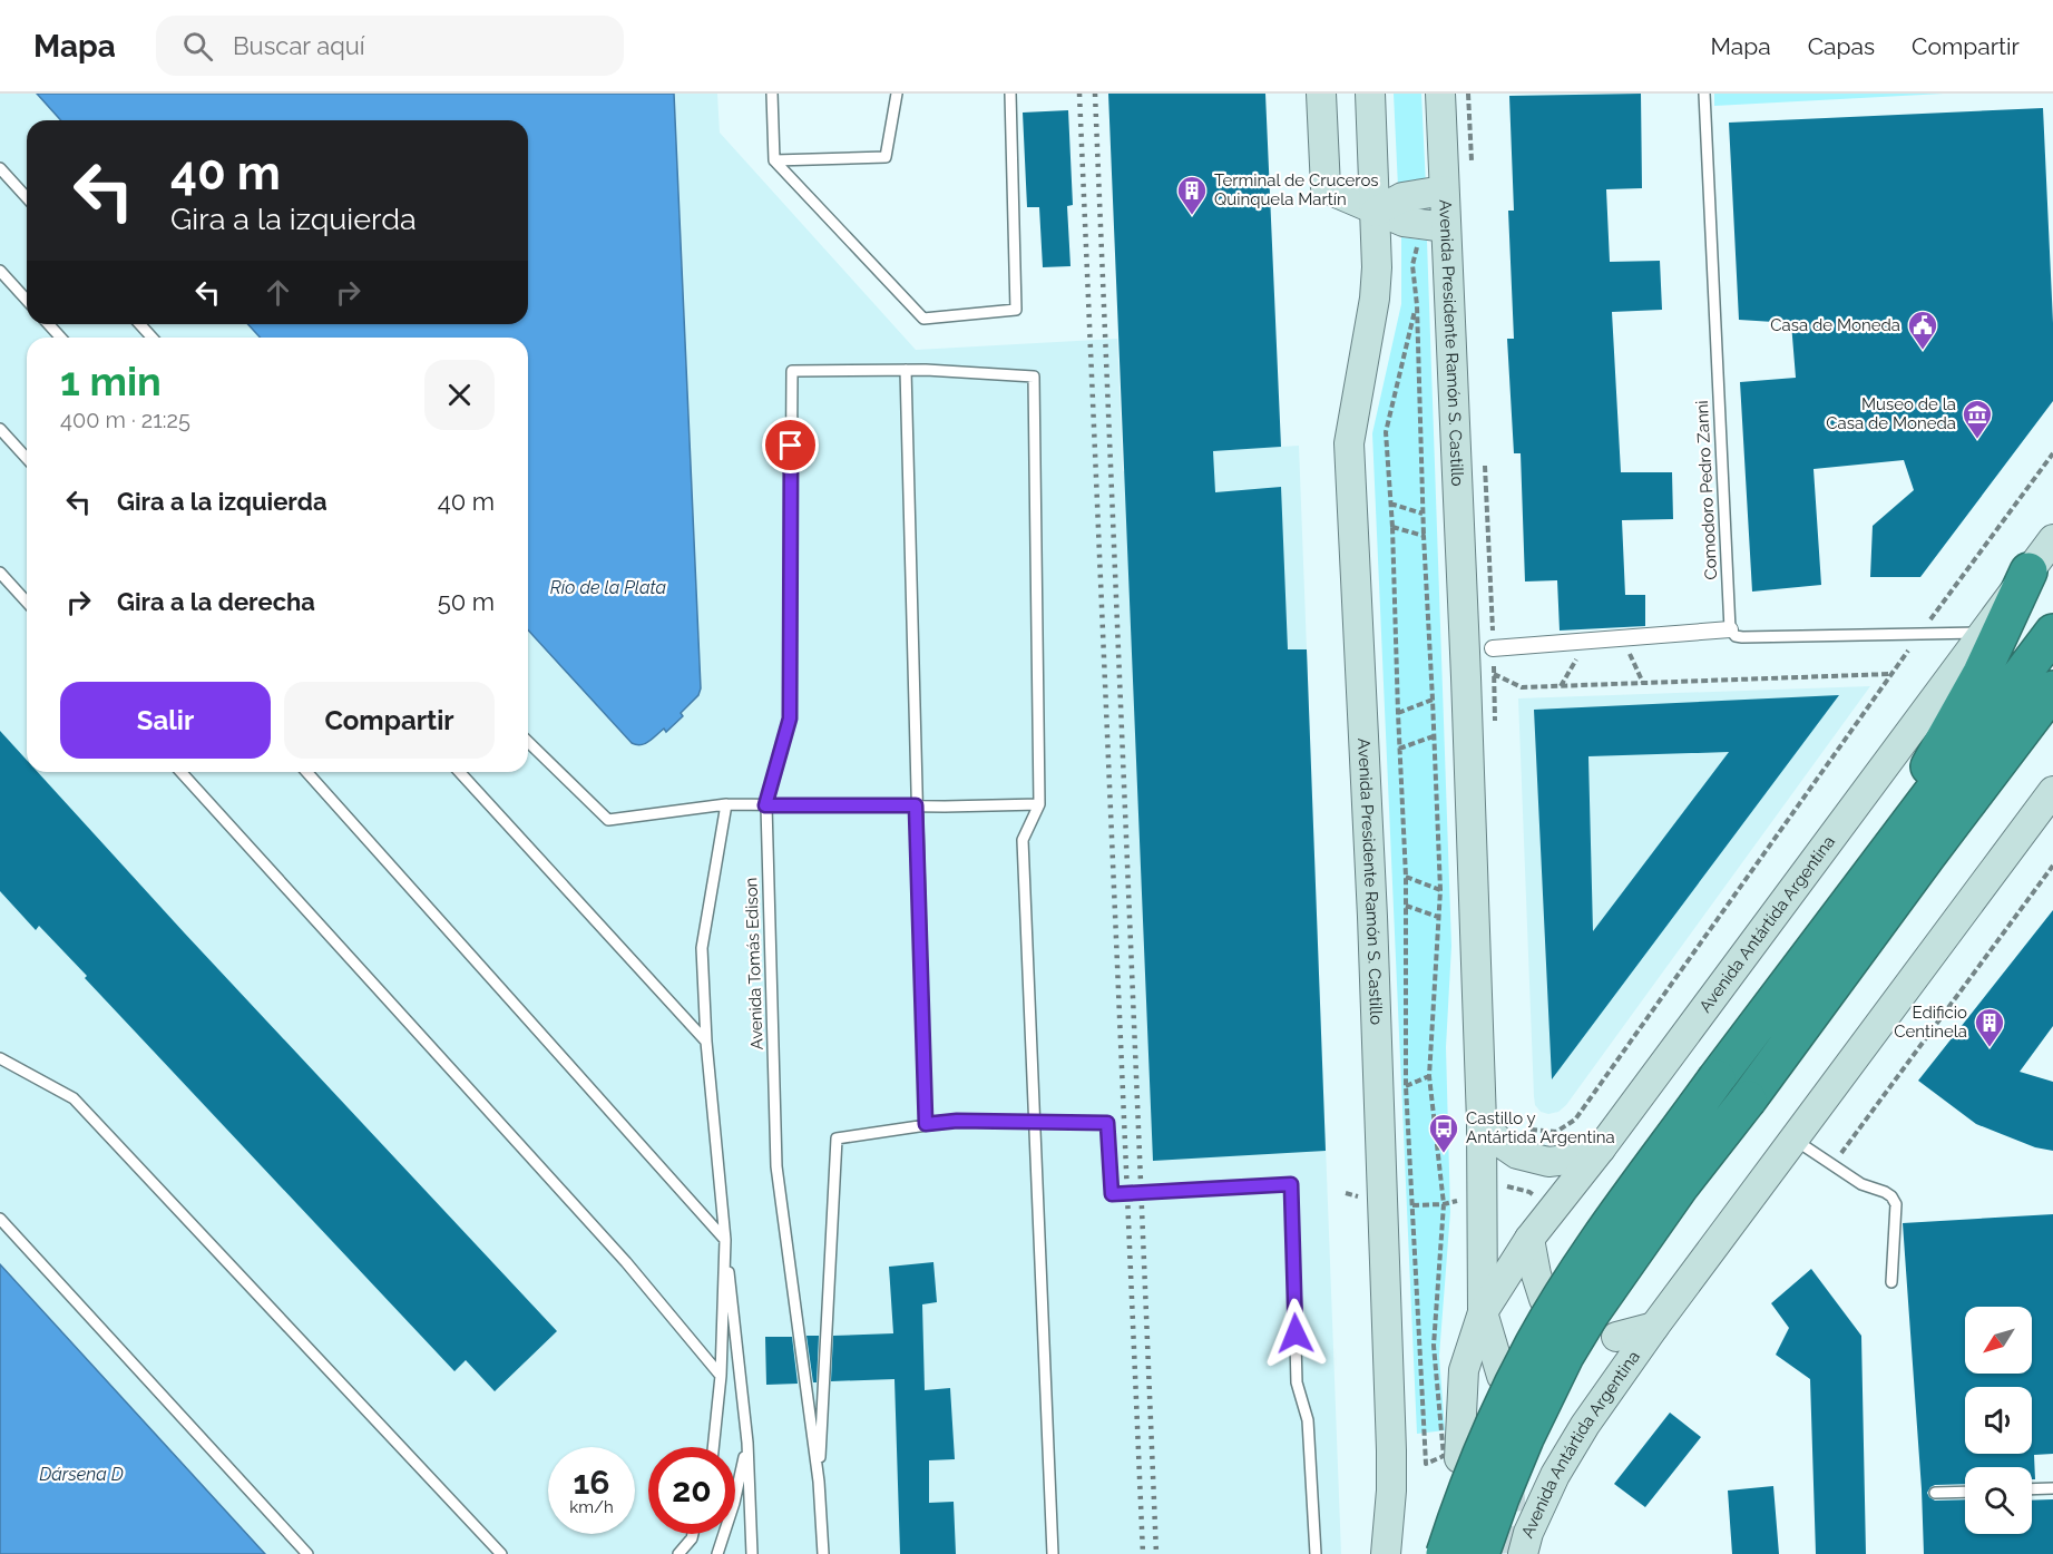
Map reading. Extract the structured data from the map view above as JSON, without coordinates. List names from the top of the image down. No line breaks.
{"streets":{"main road":["Avenida Presidente Ramón S. Castillo","Avenida Antártida Argentina"],"lane":["Comodoro Pedro Zanni","Avenida Tomás Edison"]},"crossings":[["Avenida Presidente Ramón S. Castillo","Avenida Antártida Argentina"]],"water":["Río de la Plata","Dársena D"],"places":{"building":["Terminal de Cruceros Quinquela Martín","Edificio Centinela"],"public building":["Casa de Moneda"],"museum":["Museo de la Casa de Moneda"],"bus stop":["Castillo y Antártida Argentina"]},"north":"bottom left","page":{"header":"Mapa","search":"Buscar aquí","nav":["Mapa","Capas","Compartir"],"turn":["40 m","Gira a la izquierda"],"heading":["1 min","400 m · 21:25"],"list":[{"name":"Gira a la izquierda","value":"40 m"},{"name":"Gira a la derecha","value":"50 m"}],"buttons":["Salir","Compartir"],"speed":"16 km/h","limit":"20"}}
